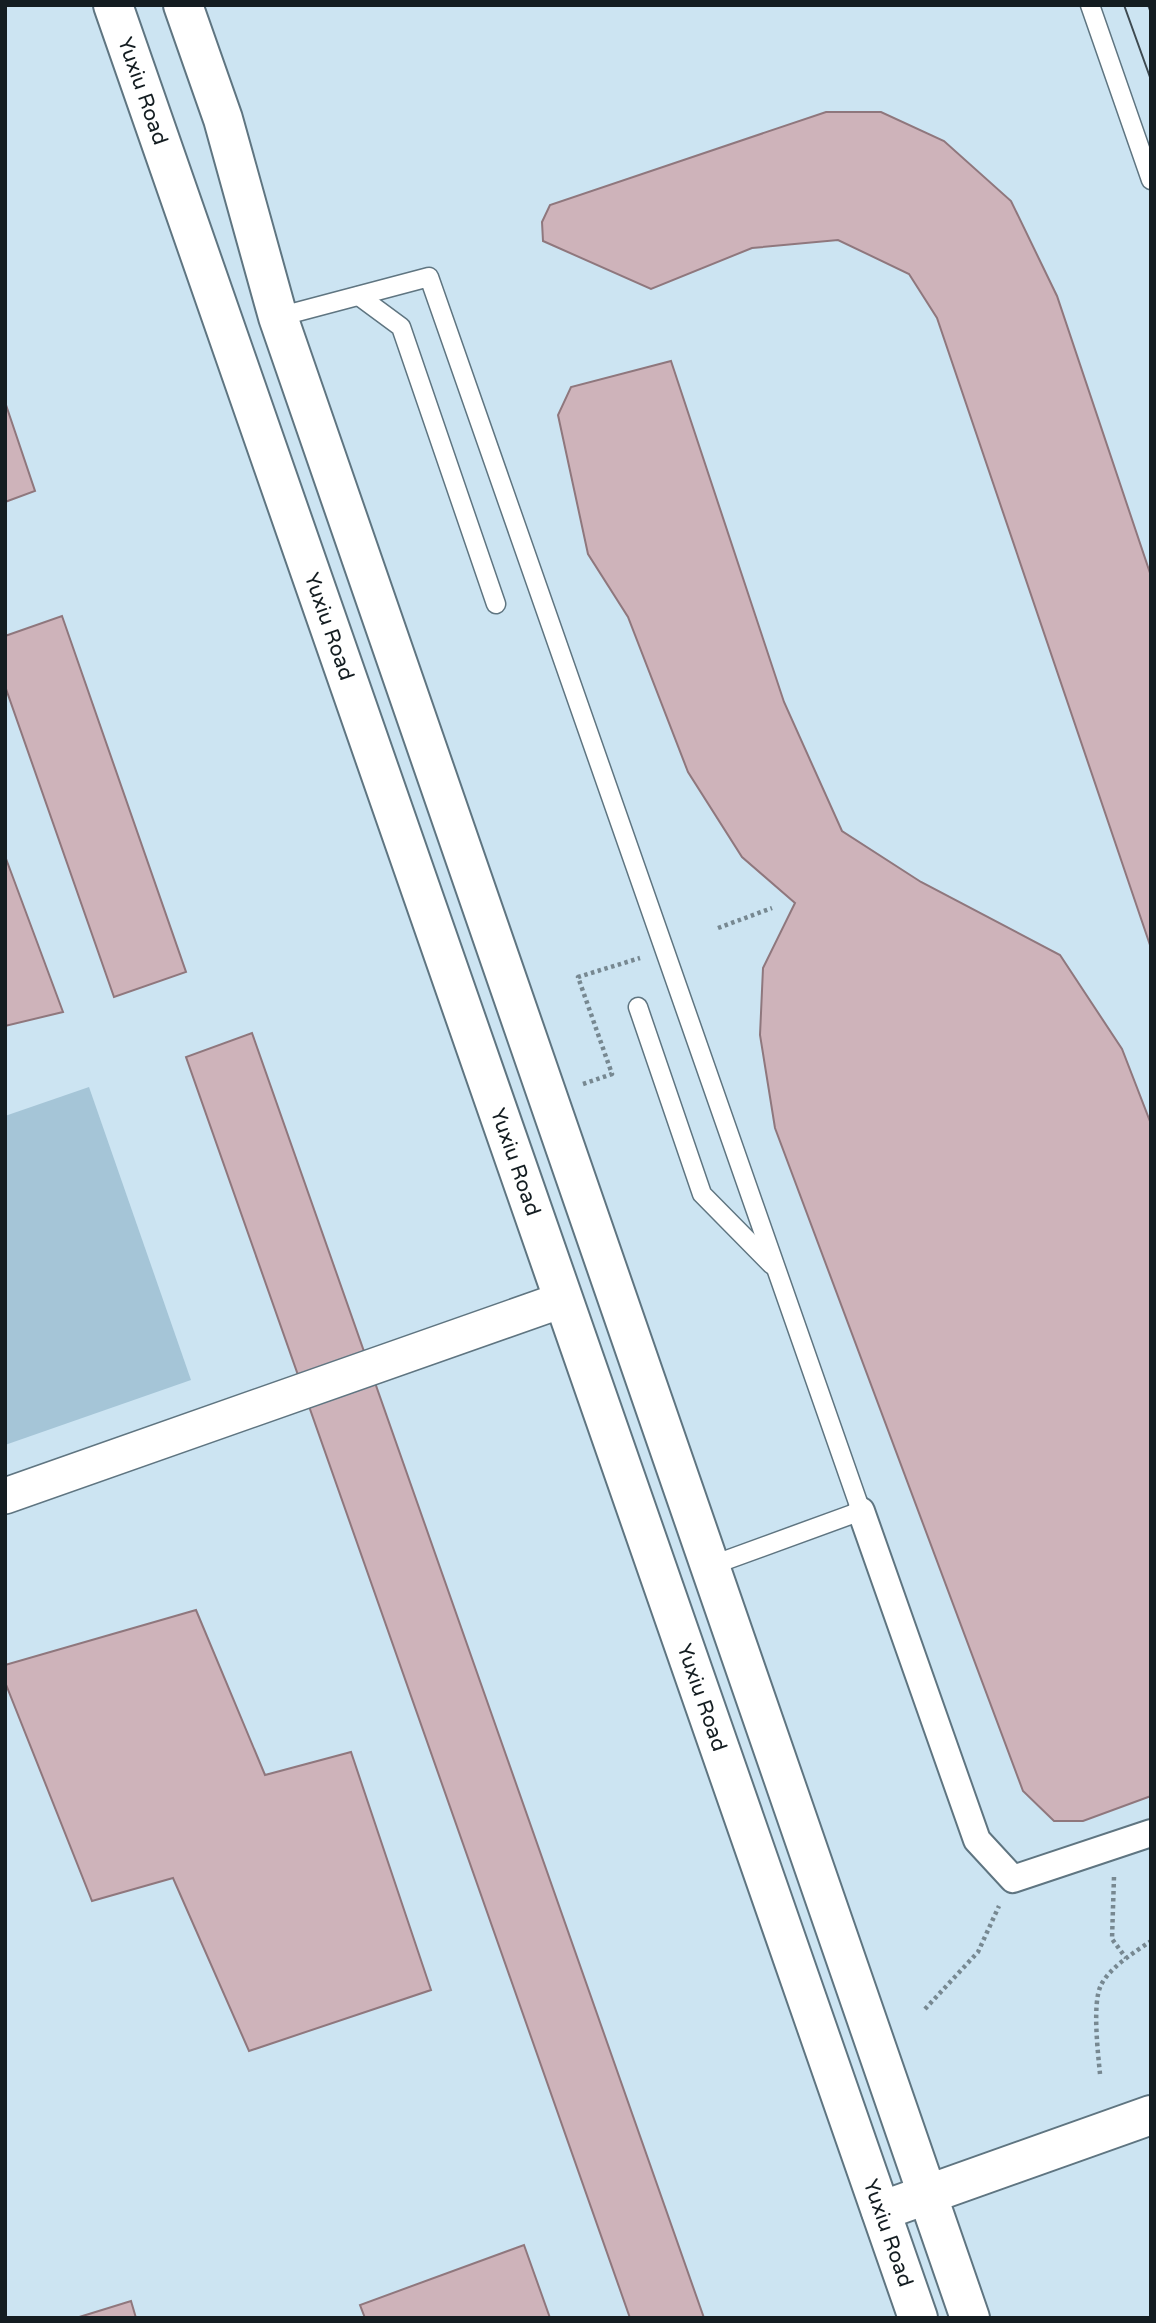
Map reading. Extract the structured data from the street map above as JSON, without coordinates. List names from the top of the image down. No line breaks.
{"streets":{"main road":["Yuxiu Road"]}}
